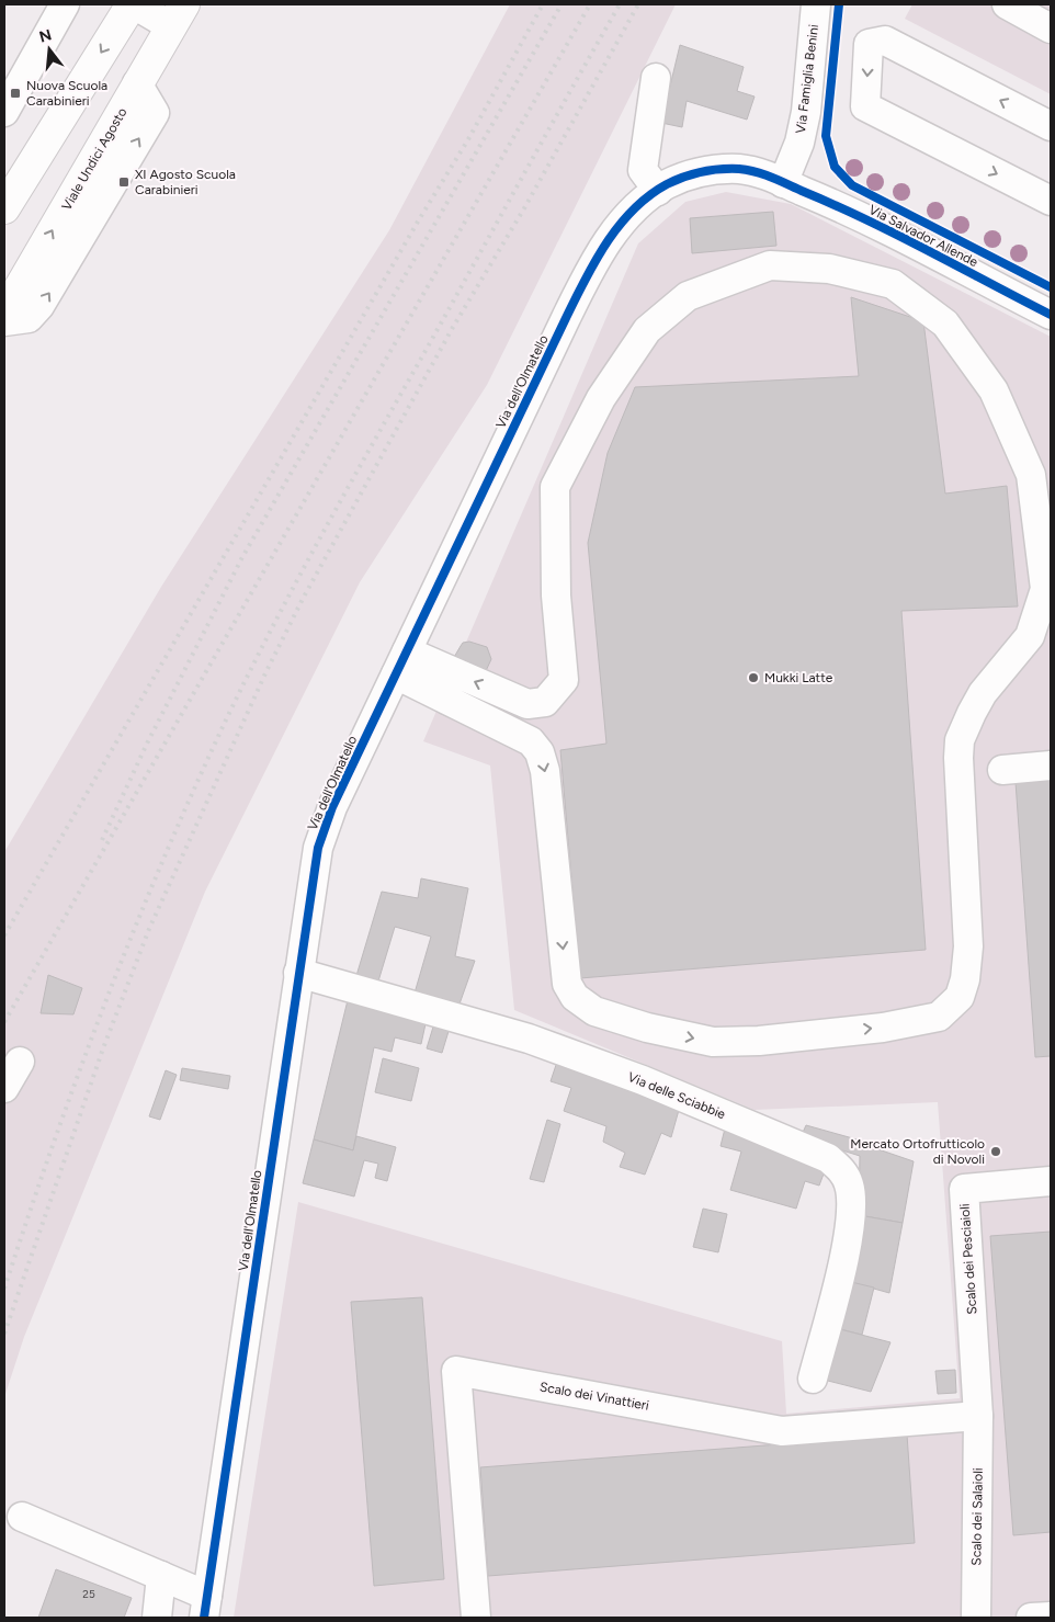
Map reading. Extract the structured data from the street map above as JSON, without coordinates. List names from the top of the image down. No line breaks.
{"streets":{"main road":["Viale Undici Agosto"],"street":["Via Famiglia Benini","Via Salvador Allende","Via dell'Olmatello","Via delle Sciabbie","Scalo dei Pesciaioli","Scalo dei Vinattieri","Scalo dei Salaioli"]},"crossings":[["Via Famiglia Benini","Via Salvador Allende"],["Via Famiglia Benini","Via dell'Olmatello"],["Via Salvador Allende","Via dell'Olmatello"],["Via dell'Olmatello","Via delle Sciabbie"],["Scalo dei Pesciaioli","Scalo dei Vinattieri"],["Scalo dei Pesciaioli","Scalo dei Salaioli"],["Scalo dei Vinattieri","Scalo dei Salaioli"]],"places":{"transit":["Nuova Scuola Carabinieri","XI Agosto Scuola Carabinieri"],"other":["Mukki Latte","Mercato Ortofrutticolo di Novoli"]},"house_numbers":["25"],"north":"top"}
